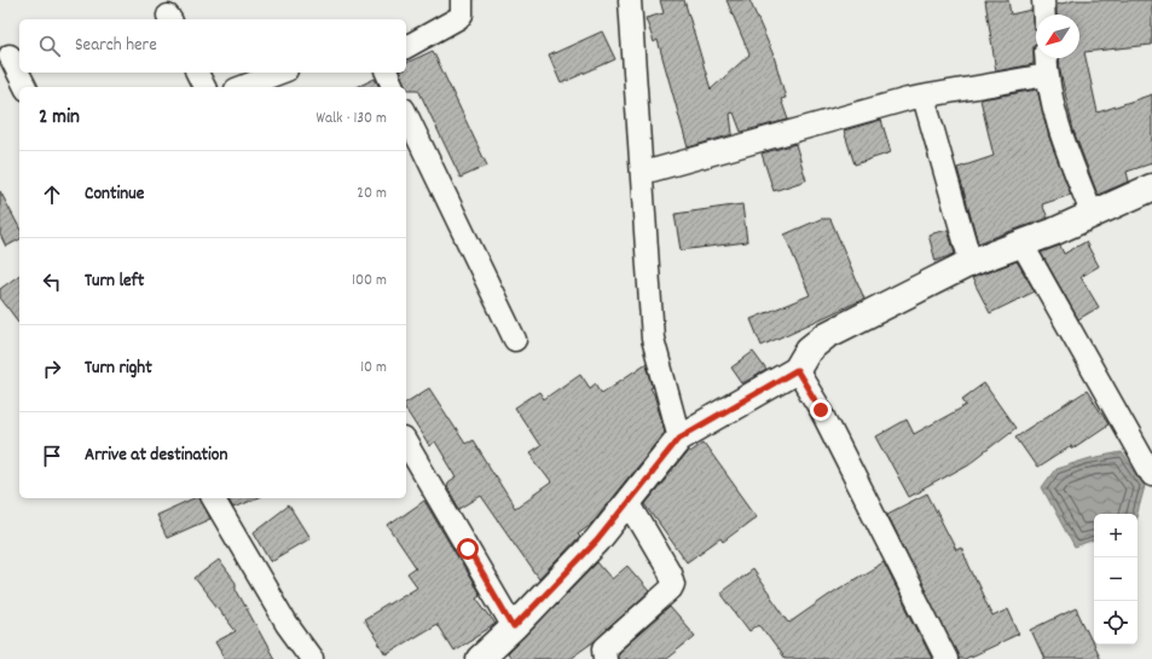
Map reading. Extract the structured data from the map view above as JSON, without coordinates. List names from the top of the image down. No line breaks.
{"north":"bottom left","page":{"search":"Search here","heading":["2 min","Walk · 130 m"],"list":[["Continue","20 m"],["Turn left","100 m"],["Turn right","10 m"],"Arrive at destination"],"map_buttons":["+","−"]}}
